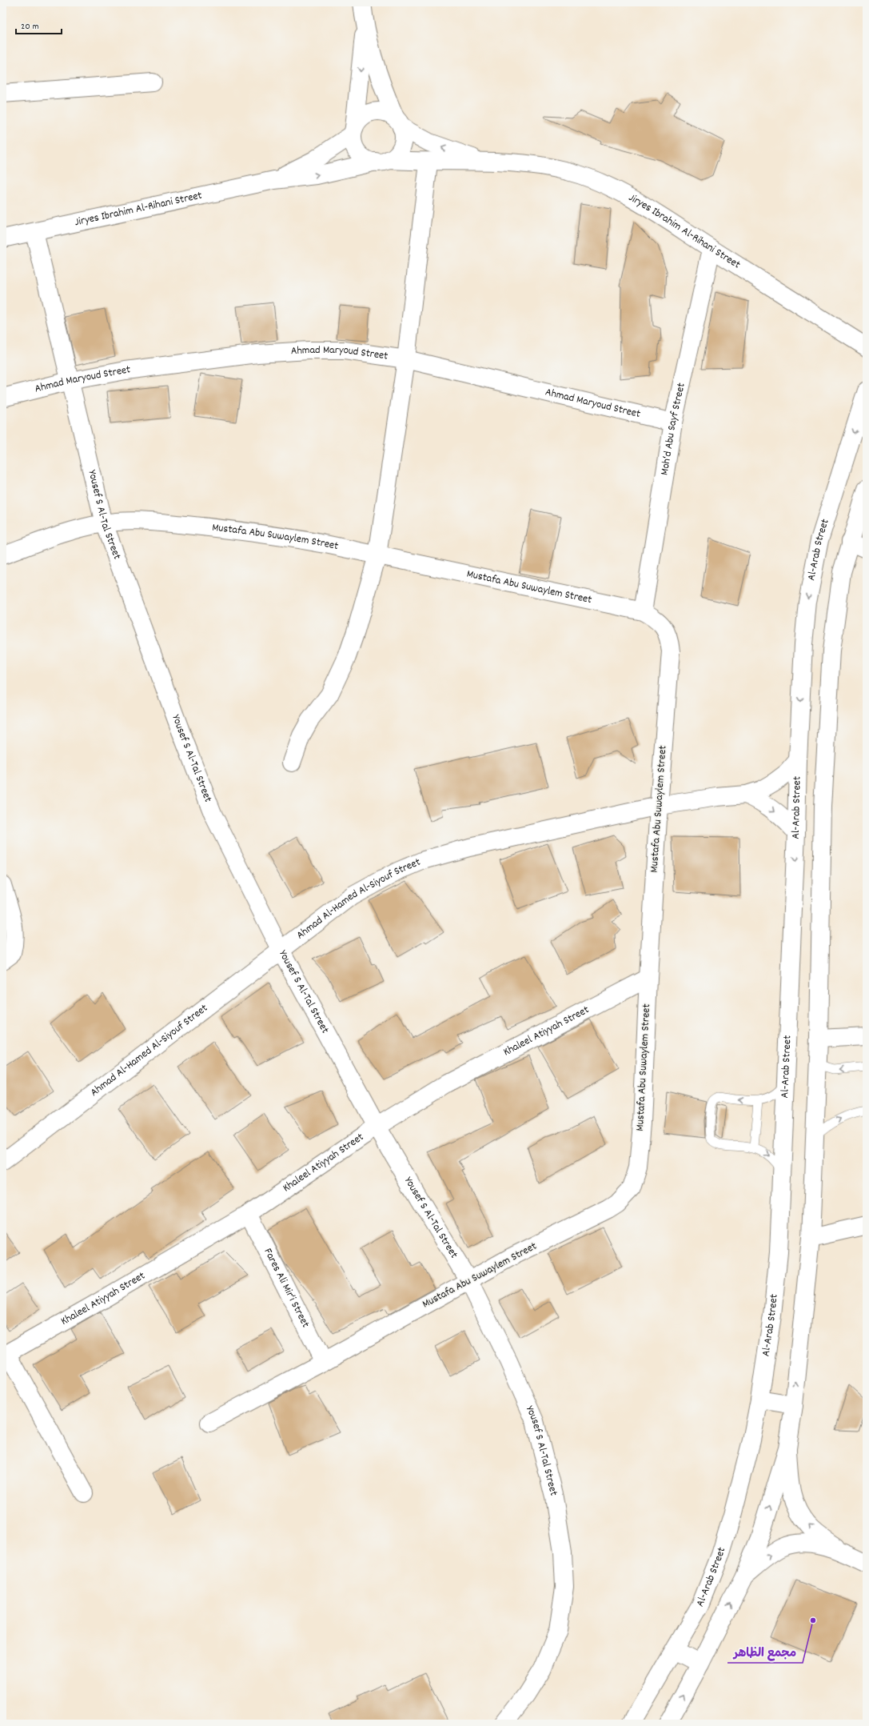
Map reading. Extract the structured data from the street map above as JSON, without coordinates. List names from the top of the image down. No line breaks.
{"streets":{"street":["Jiryes Ibrahim Al-Rihani Street","Ahmad Maryoud Street","Moh‘d Abu Sayf Street","Yousef S Al-Tal Street","Mustafa Abu Suwaylem Street","Al-Arab Street","Ahmad Al-Hamed Al-Siyouf Street","Khaleel Atiyyah Street","Fares Ali Mir‘i Street"]},"crossings":[["Jiryes Ibrahim Al-Rihani Street","Moh‘d Abu Sayf Street"],["Jiryes Ibrahim Al-Rihani Street","Yousef S Al-Tal Street"],["Ahmad Maryoud Street","Moh‘d Abu Sayf Street"],["Ahmad Maryoud Street","Yousef S Al-Tal Street"],["Moh‘d Abu Sayf Street","Mustafa Abu Suwaylem Street"],["Yousef S Al-Tal Street","Mustafa Abu Suwaylem Street"],["Yousef S Al-Tal Street","Ahmad Al-Hamed Al-Siyouf Street"],["Yousef S Al-Tal Street","Khaleel Atiyyah Street"],["Mustafa Abu Suwaylem Street","Ahmad Al-Hamed Al-Siyouf Street"],["Mustafa Abu Suwaylem Street","Khaleel Atiyyah Street"],["Mustafa Abu Suwaylem Street","Fares Ali Mir‘i Street"],["Al-Arab Street","Ahmad Al-Hamed Al-Siyouf Street"],["Khaleel Atiyyah Street","Fares Ali Mir‘i Street"]],"places":["مجمع الظاهر"],"scale_bar":"20 m"}
